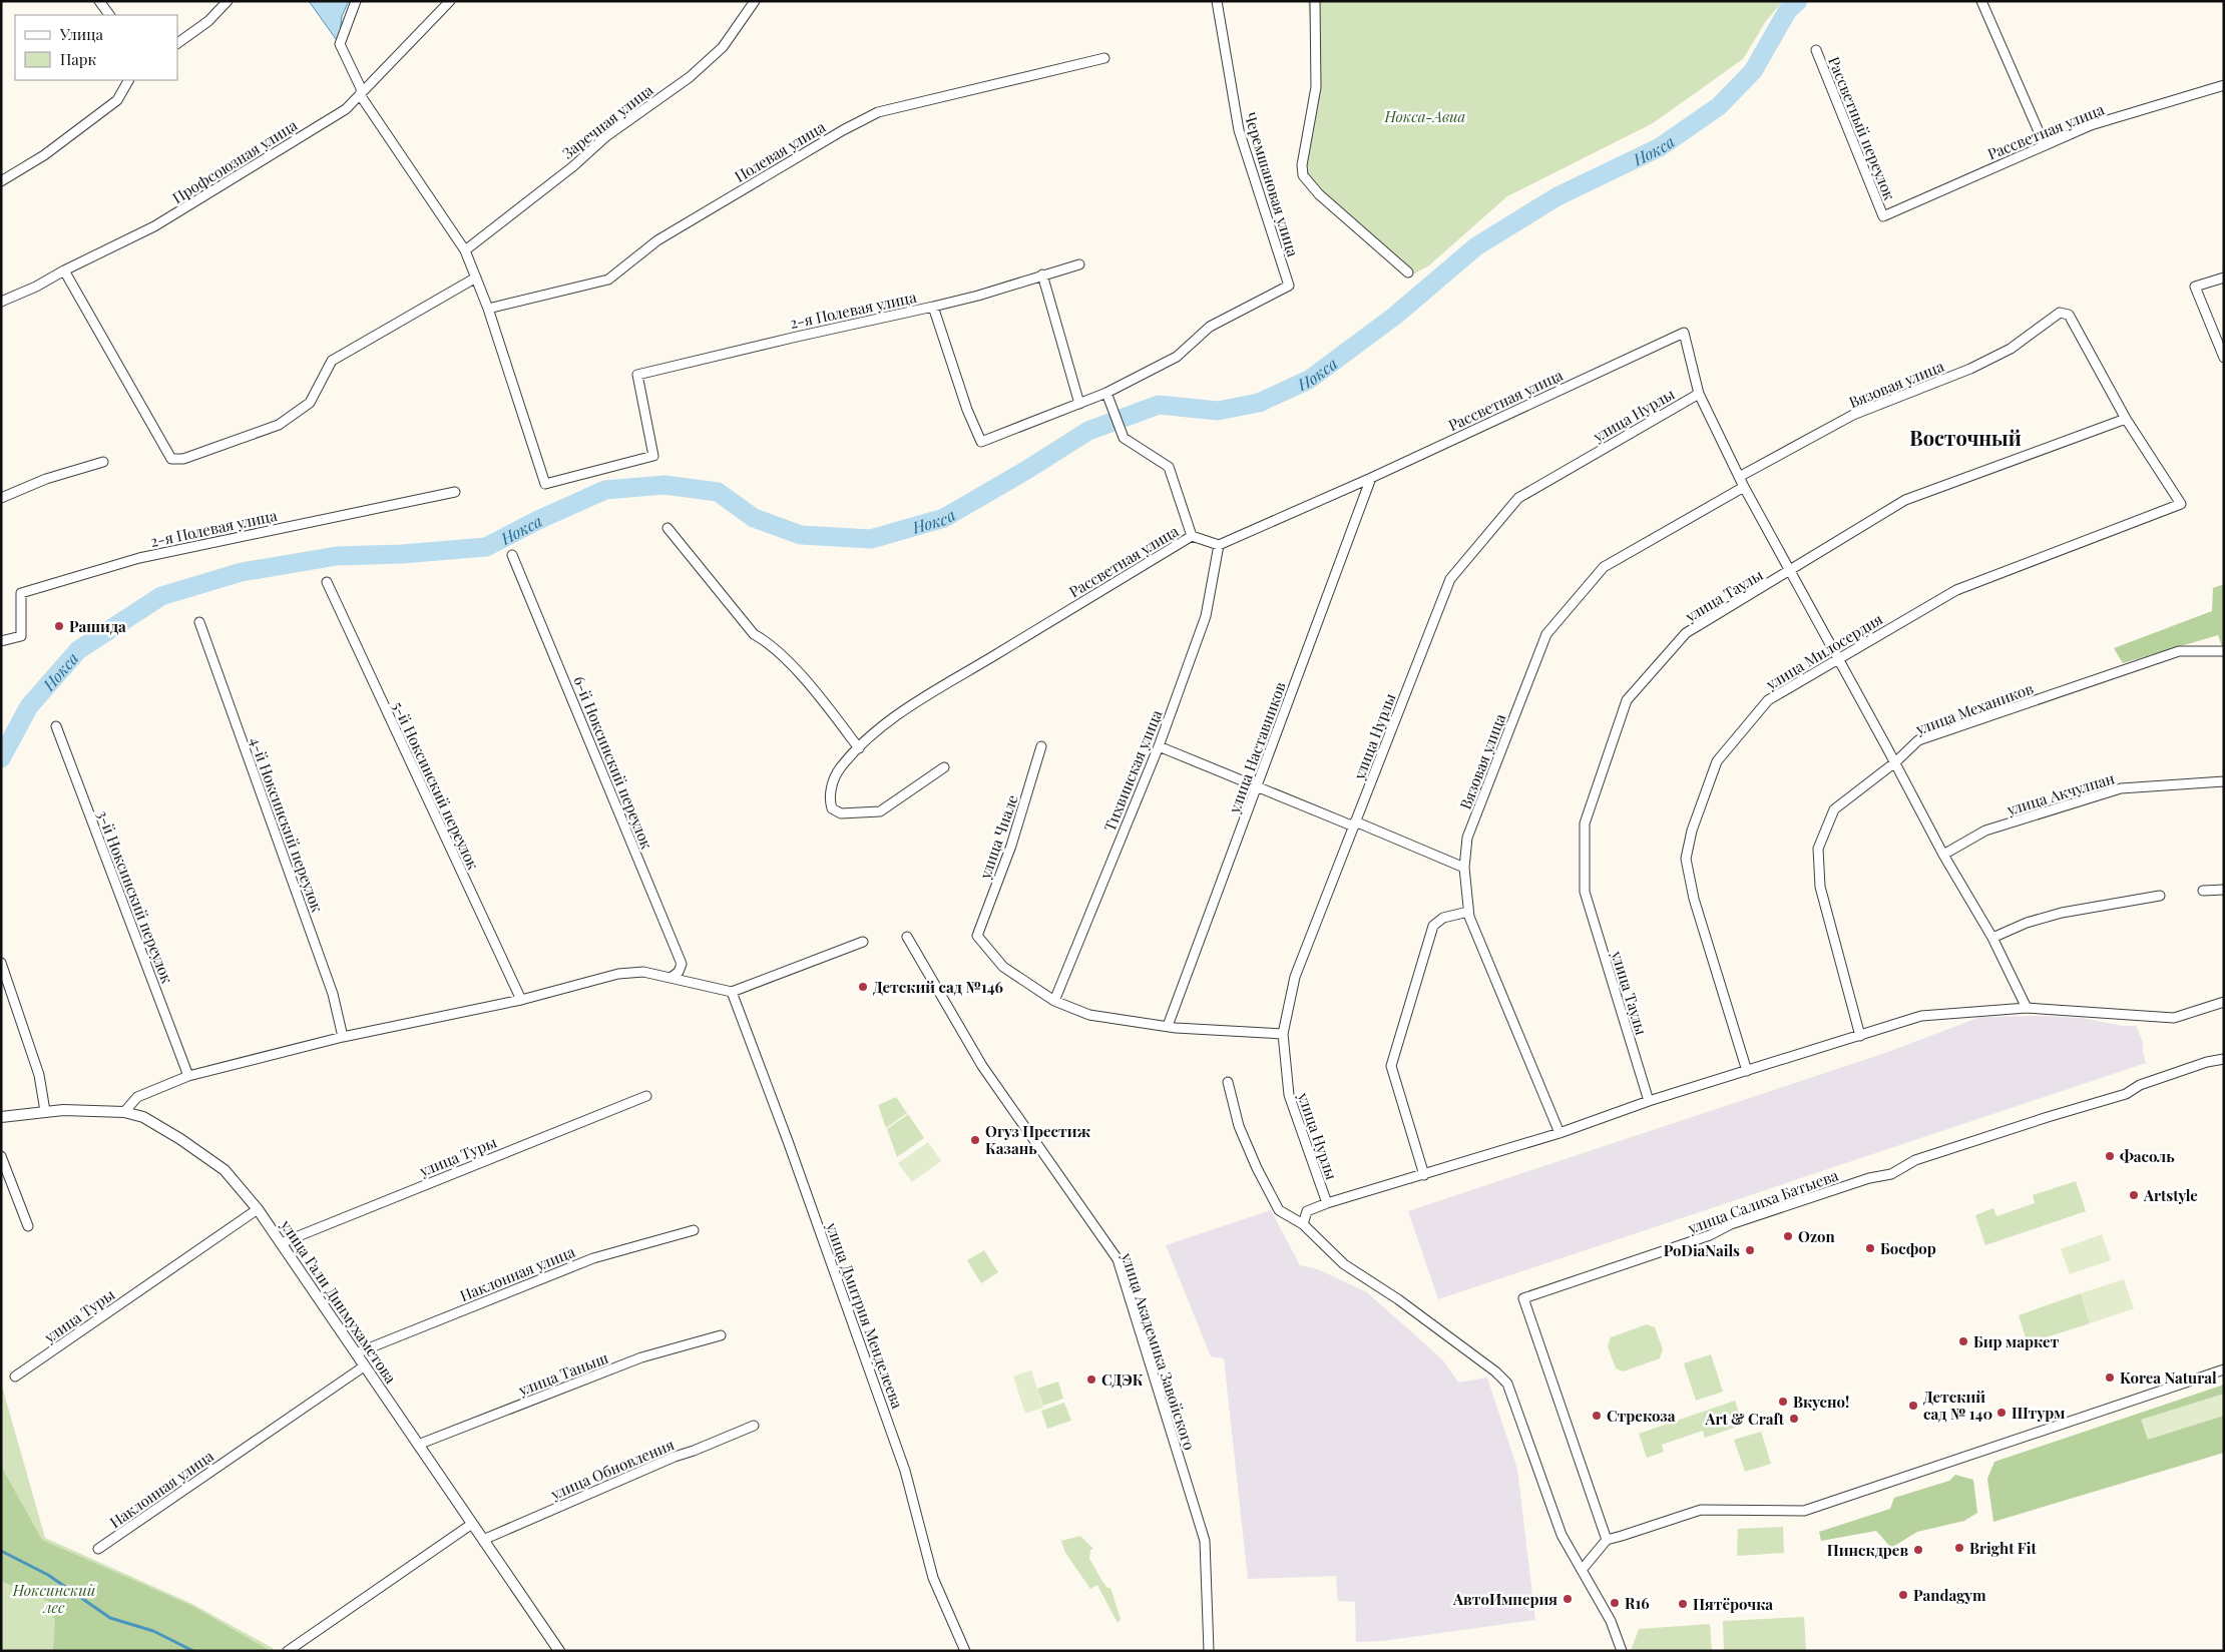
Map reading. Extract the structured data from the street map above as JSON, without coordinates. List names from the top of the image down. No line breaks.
{"streets":{"street":["Заречная улица","Рассветный переулок","Рассветная улица","Полевая улица","Профсоюзная улица","Черемшановая улица","2-я Полевая улица","Вязовая улица","улица Нурлы","улица Таулы","улица Милосердия","улица Механиков","улица Наставников","6-й Ноксинский переулок","Тихвинская улица","5-й Ноксинский переулок","улица Акчулпан","4-й Ноксинский переулок","улица Чиале","3-й Ноксинский переулок","улица Туры","улица Салиха Батыева","Наклонная улица","улица Гали Динмухаметова","улица Дмитрия Менделеева","улица Академика Завойского","улица Таныш","улица Обновления"]},"crossings":[["Рассветный переулок","Рассветная улица"],["Рассветная улица","улица Нурлы"],["Рассветная улица","улица Наставников"],["Рассветная улица","Тихвинская улица"],["Полевая улица","2-я Полевая улица"],["Черемшановая улица","2-я Полевая улица"],["Вязовая улица","улица Таулы"],["Вязовая улица","улица Милосердия"],["улица Таулы","улица Милосердия"],["Тихвинская улица","улица Чиале"],["улица Туры","улица Гали Динмухаметова"],["Наклонная улица","улица Гали Динмухаметова"],["улица Гали Динмухаметова","улица Таныш"],["улица Гали Динмухаметова","улица Обновления"]],"districts":["Восточный"],"water":["Нокса"],"parks":["Нокса-Авиа","Ноксинский лес"],"places":["Рашида","Детский сад №146","Огуз Престиж Казань","Фасоль","Artstyle","Ozon","Босфор","PoDiaNails","Бир маркет","Korea Natural","СДЭК","Вкусно!","Детский сад № 140","Штурм","Стрекоза","Art & Craft","Bright Fit","Пинскдрев","Pandagym","АвтоИмперия","R16","Пятёрочка"],"legend":["Улица","Парк"]}
